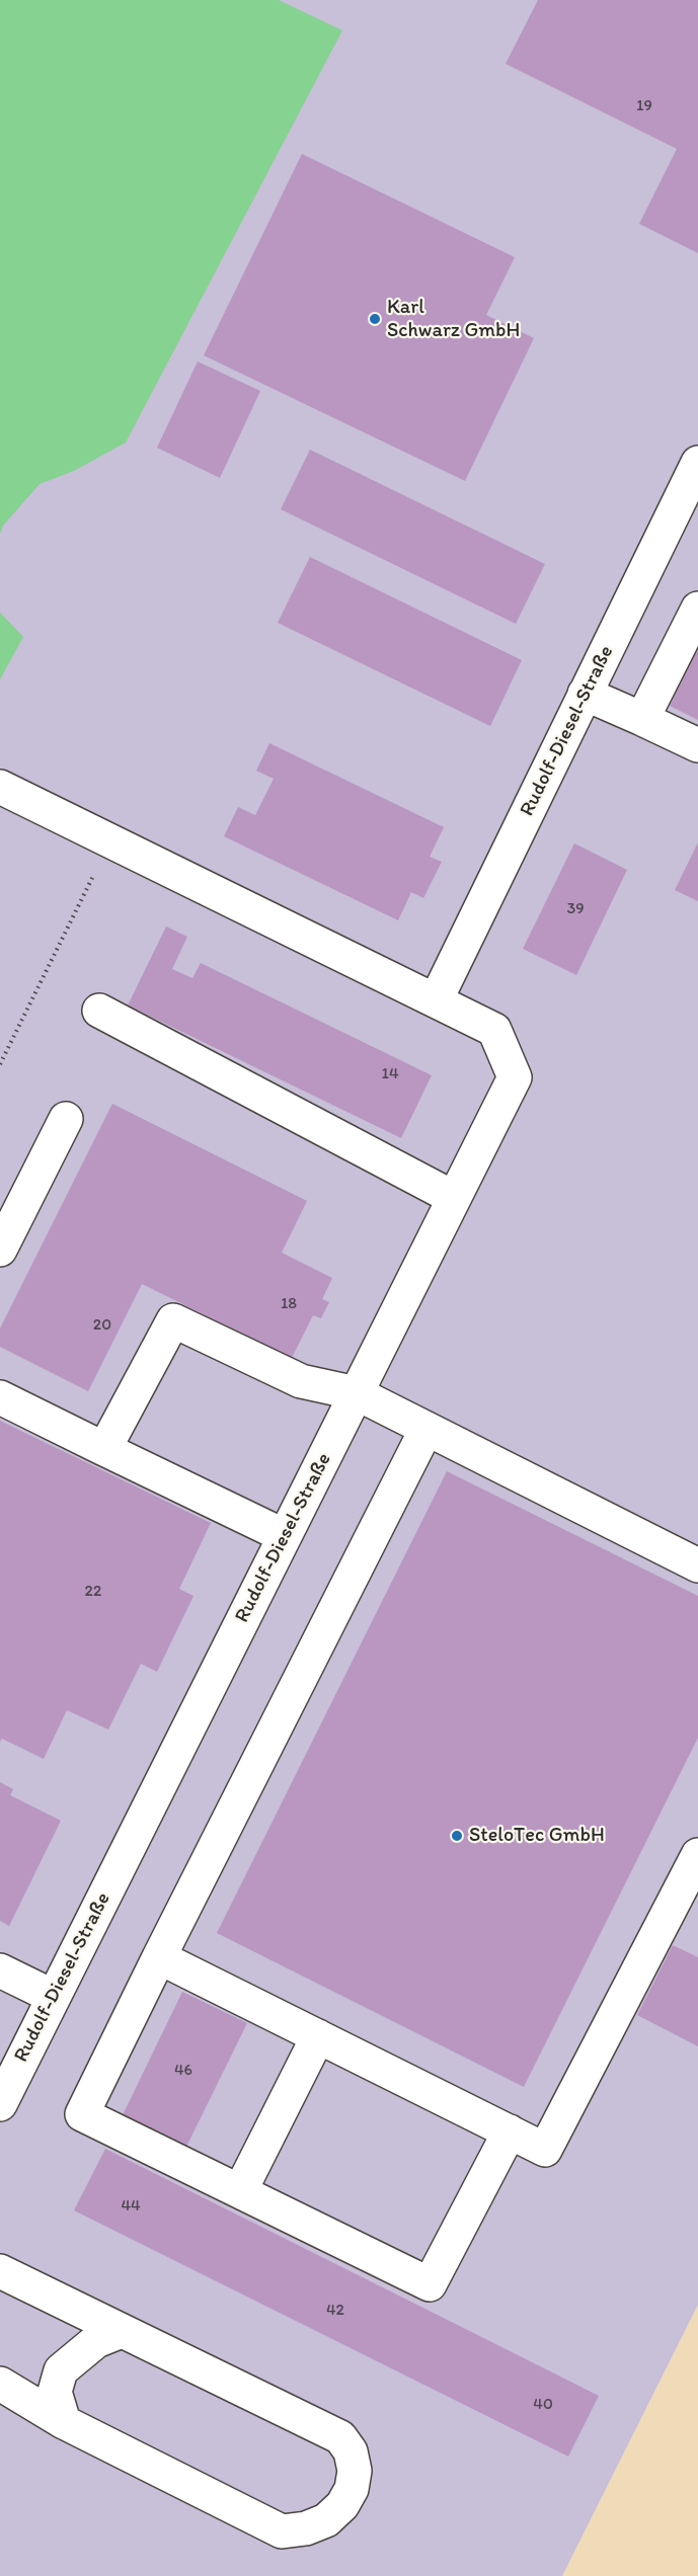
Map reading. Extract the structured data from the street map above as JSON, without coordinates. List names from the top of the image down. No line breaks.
{"streets":{"street":["Rudolf-Diesel-Straße"]},"places":["Karl Schwarz GmbH","SteloTec GmbH"],"house_numbers":["19","39","14","18","20","22","46","44","42","40"]}
